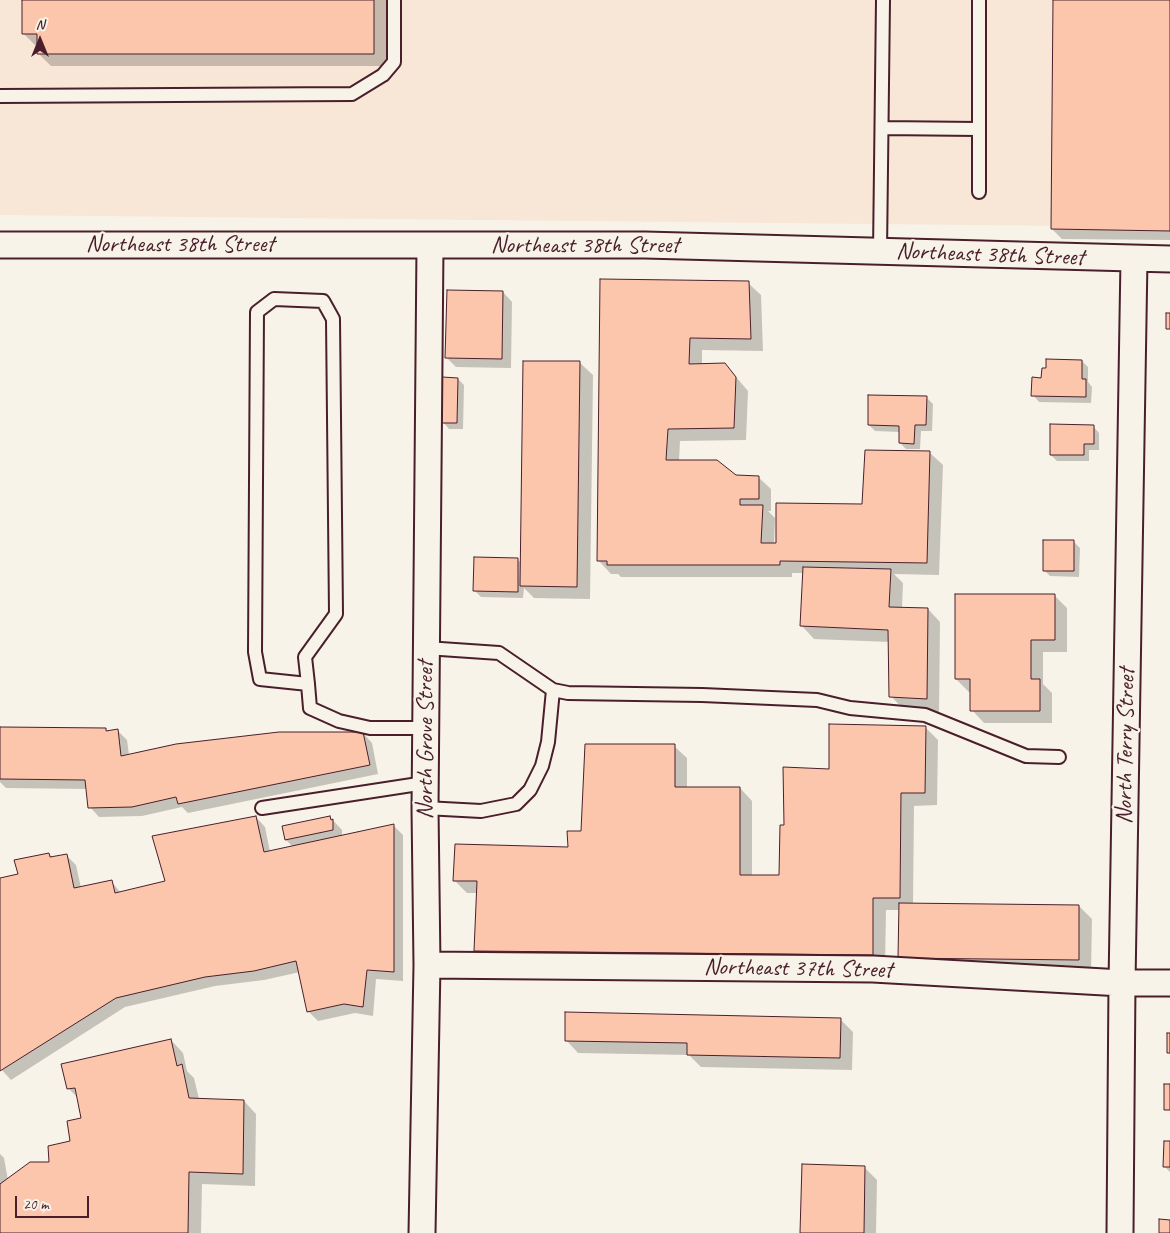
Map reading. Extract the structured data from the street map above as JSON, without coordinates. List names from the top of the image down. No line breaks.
{"streets":{"street":["Northeast 38th Street","North Grove Street","North Terry Street","Northeast 37th Street"]},"crossings":[["Northeast 38th Street","North Grove Street"],["Northeast 38th Street","North Terry Street"],["North Grove Street","Northeast 37th Street"],["North Terry Street","Northeast 37th Street"]],"scale_bar":"20 m","north":"top"}
